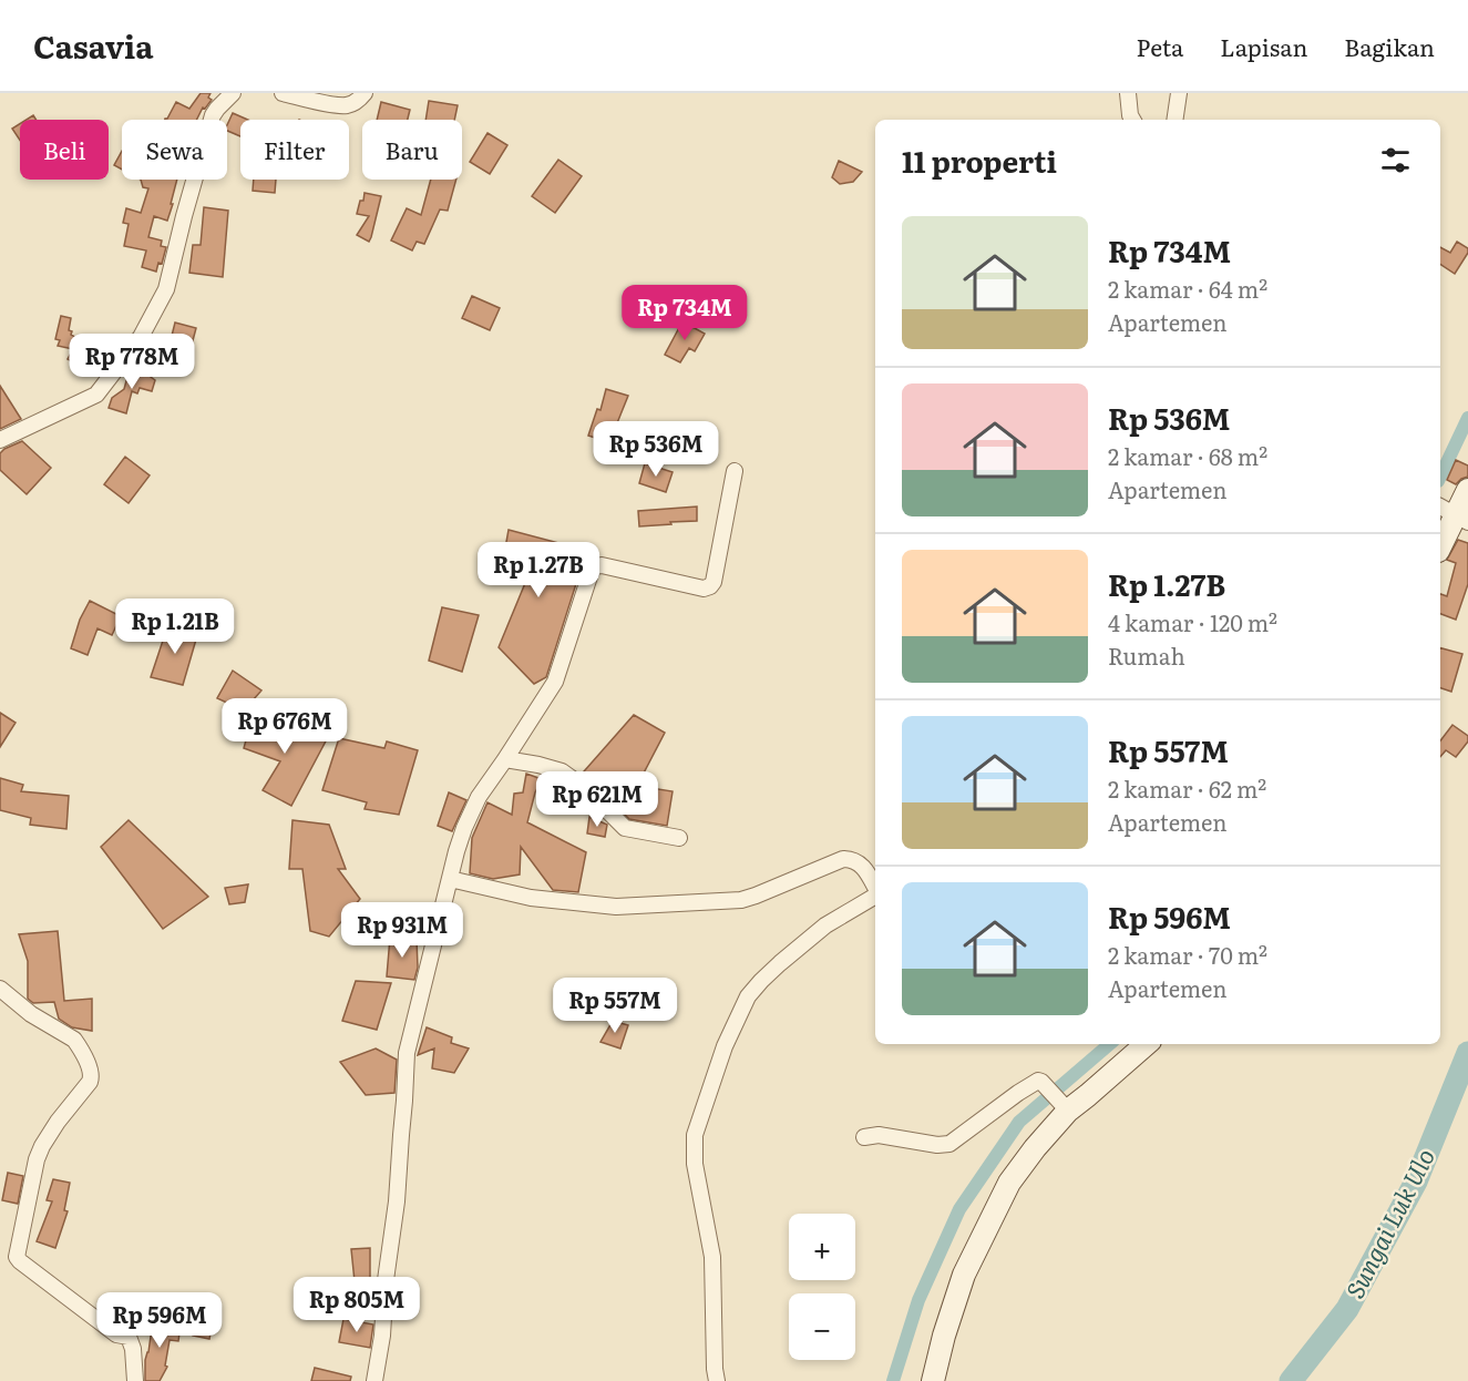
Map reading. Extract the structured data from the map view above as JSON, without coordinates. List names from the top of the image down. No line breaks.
{"water":["Sungai Luk Ulo"],"page":{"header":"Casavia","nav":["Peta","Lapisan","Bagikan"],"chip":["Beli","Sewa","Filter","Baru"],"heading":"11 properti","list":[{"name":"Rp 734M","note":"2 kamar · 64 m² · Apartemen"},{"name":"Rp 536M","note":"2 kamar · 68 m² · Apartemen"},{"name":"Rp 1.27B","note":"4 kamar · 120 m² · Rumah"},{"name":"Rp 557M","note":"2 kamar · 62 m² · Apartemen"},{"name":"Rp 596M","note":"2 kamar · 70 m² · Apartemen"}],"price":["Rp 734M","Rp 778M","Rp 536M","Rp 1.27B","Rp 1.21B","Rp 676M","Rp 621M","Rp 931M","Rp 557M","Rp 805M","Rp 596M"],"map_buttons":["+","−"]}}
